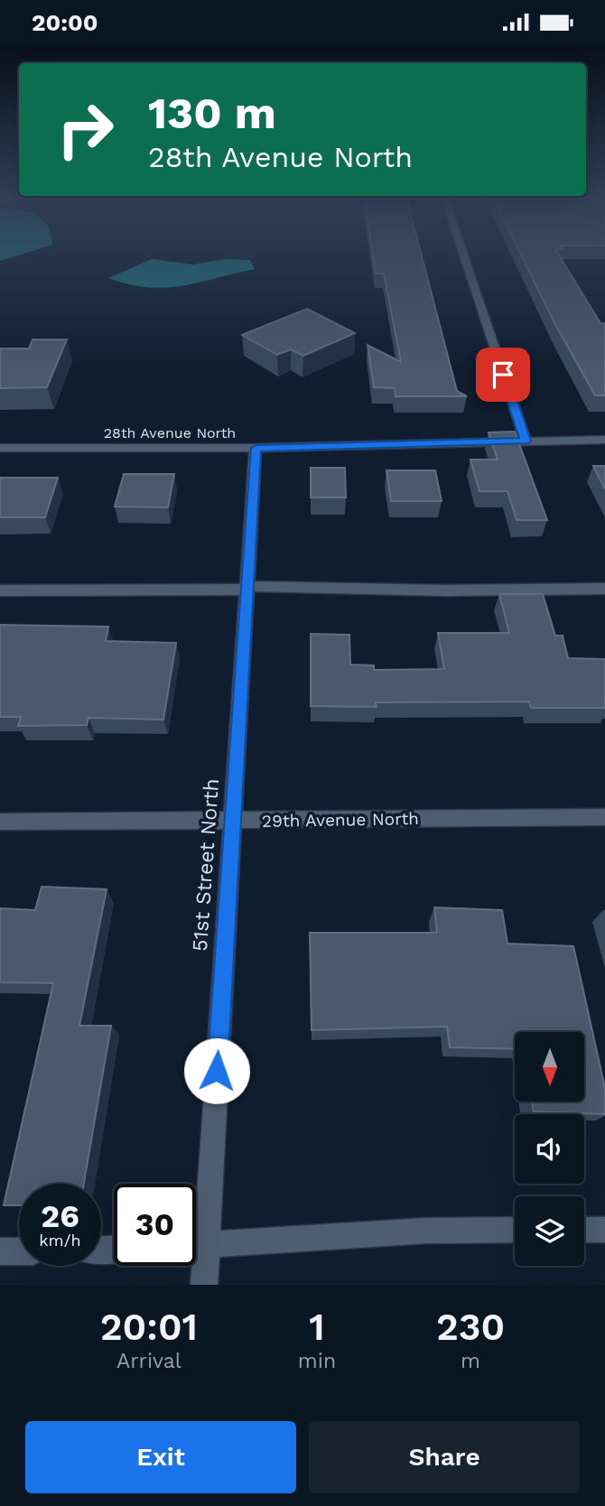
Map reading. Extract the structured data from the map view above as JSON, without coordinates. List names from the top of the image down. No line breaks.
{"streets":{"street":["28th Avenue North","29th Avenue North","51st Street North"]},"crossings":[["28th Avenue North","51st Street North"],["29th Avenue North","51st Street North"]],"north":"bottom","page":{"status":"20:00","turn":["130 m","28th Avenue North"],"speed":"26 km/h","limit":"30","eta":["20:01","Arrival","1","min","230","m"],"buttons":["Exit","Share"]}}
